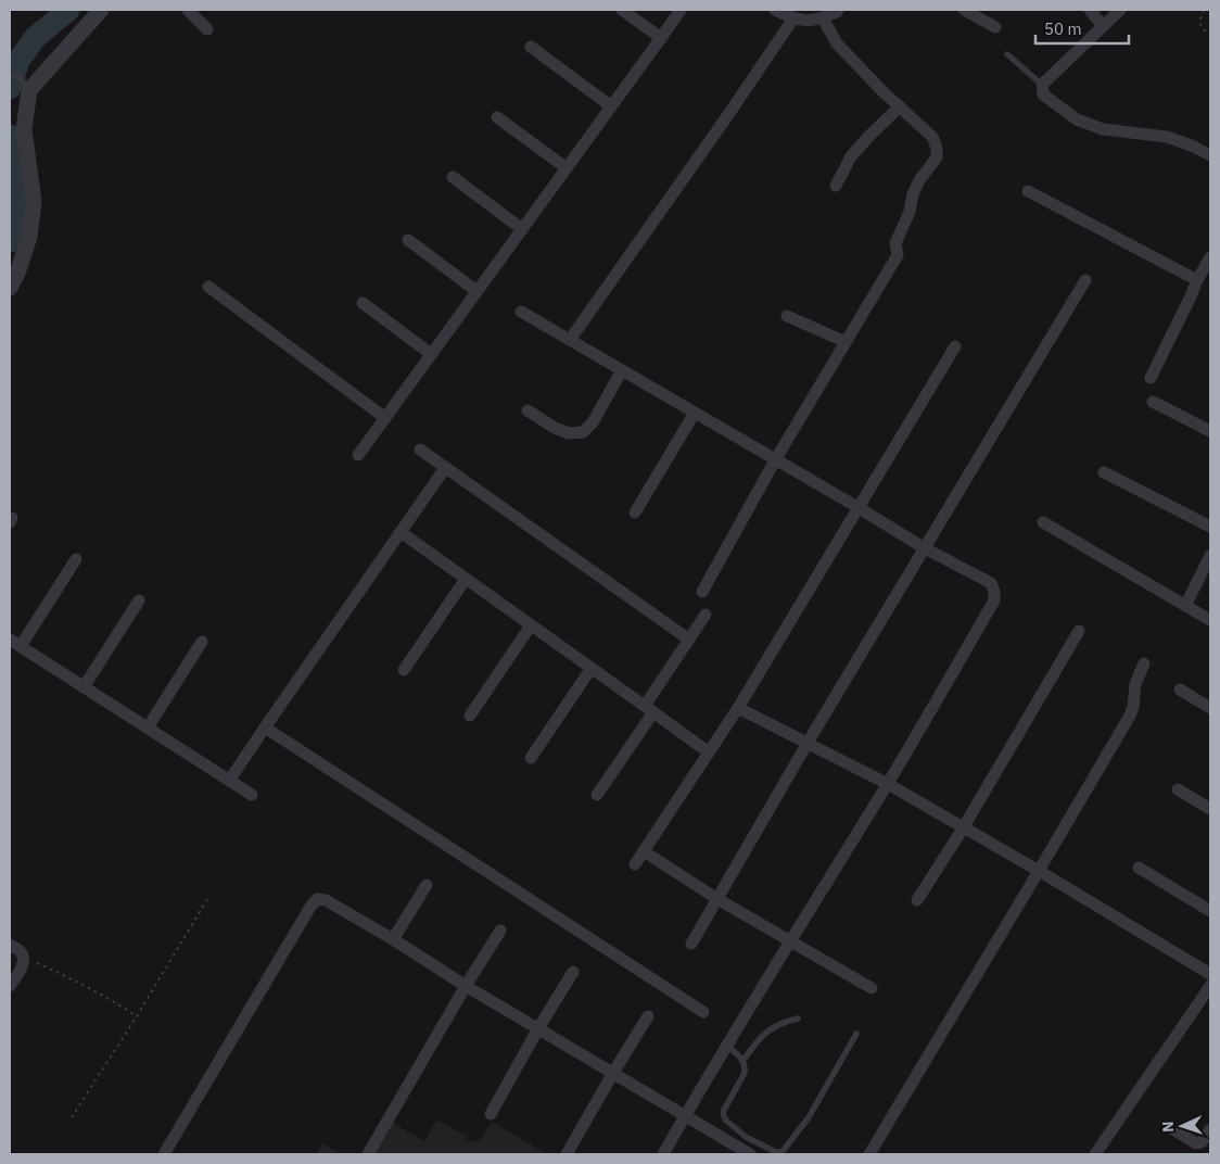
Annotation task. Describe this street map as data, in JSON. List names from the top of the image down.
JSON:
{
  "scale_bar": "50 m",
  "north": "left"
}
